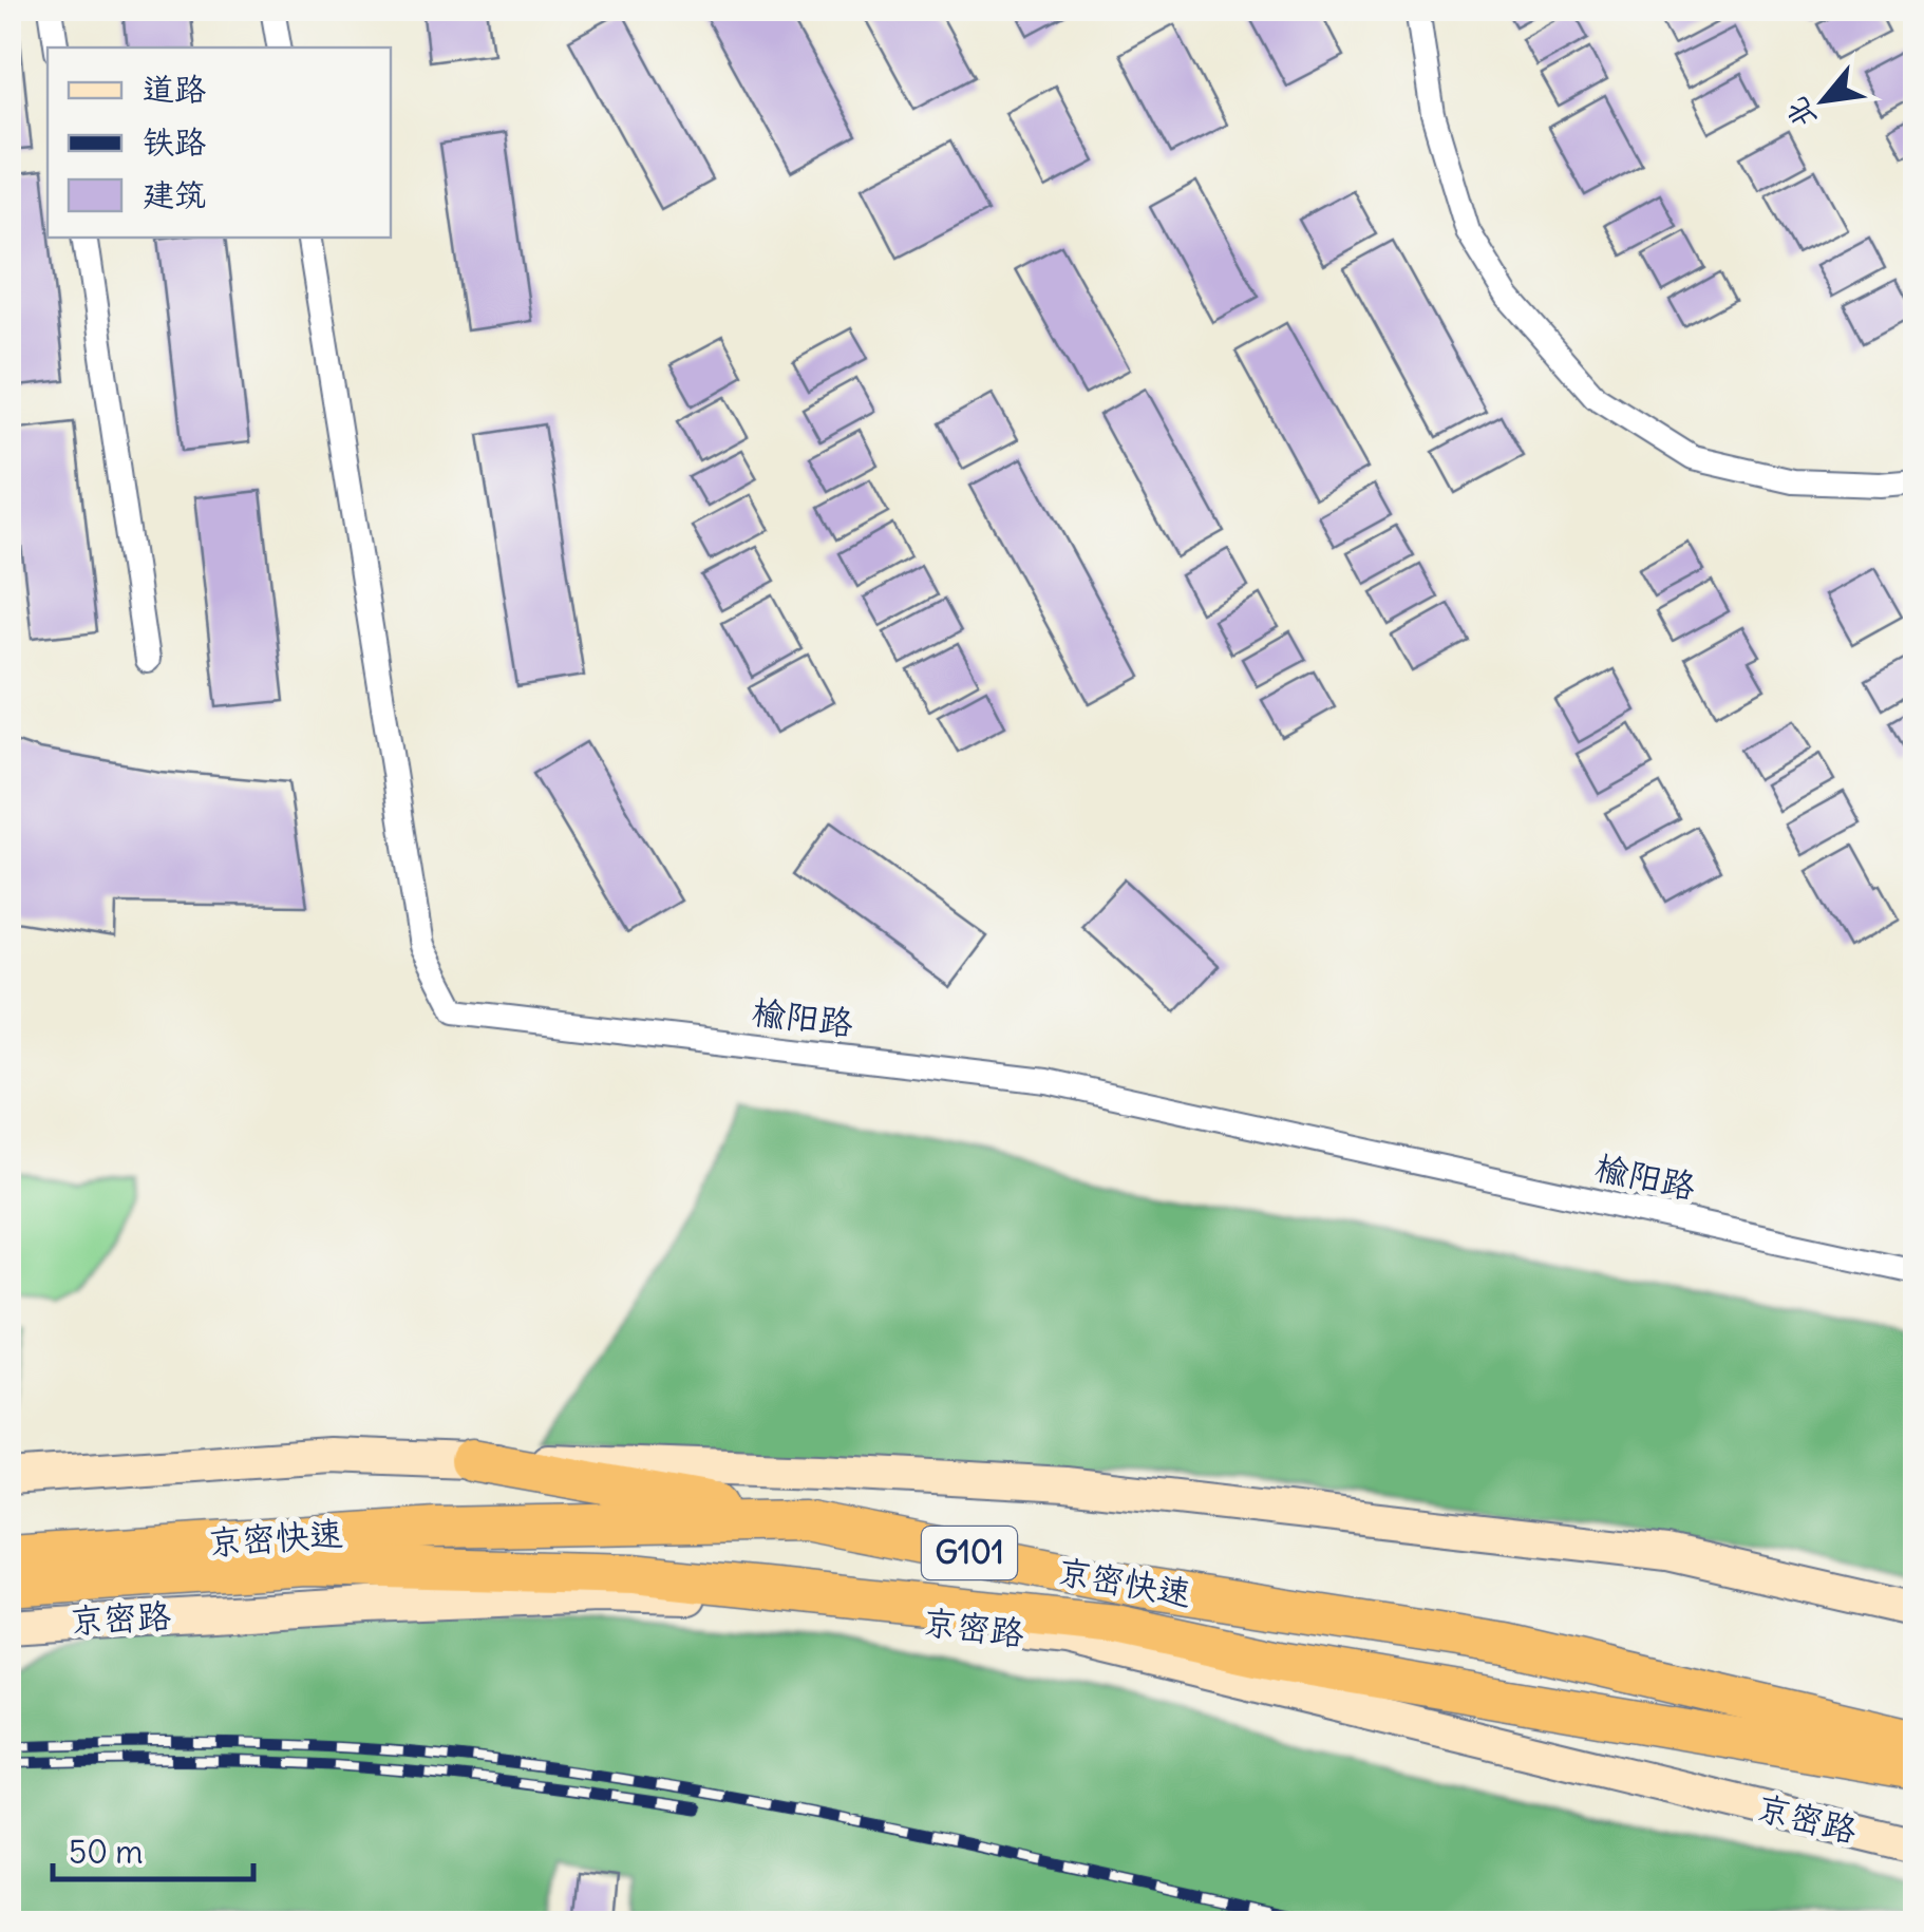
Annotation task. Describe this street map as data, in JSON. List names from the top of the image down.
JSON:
{
  "streets": {
    "highway": ["京密快速", "G101"],
    "main road": ["京密路"],
    "street": ["榆阳路"]
  },
  "legend": ["道路", "铁路", "建筑"],
  "scale_bar": "50 m",
  "north": "bottom left"
}
